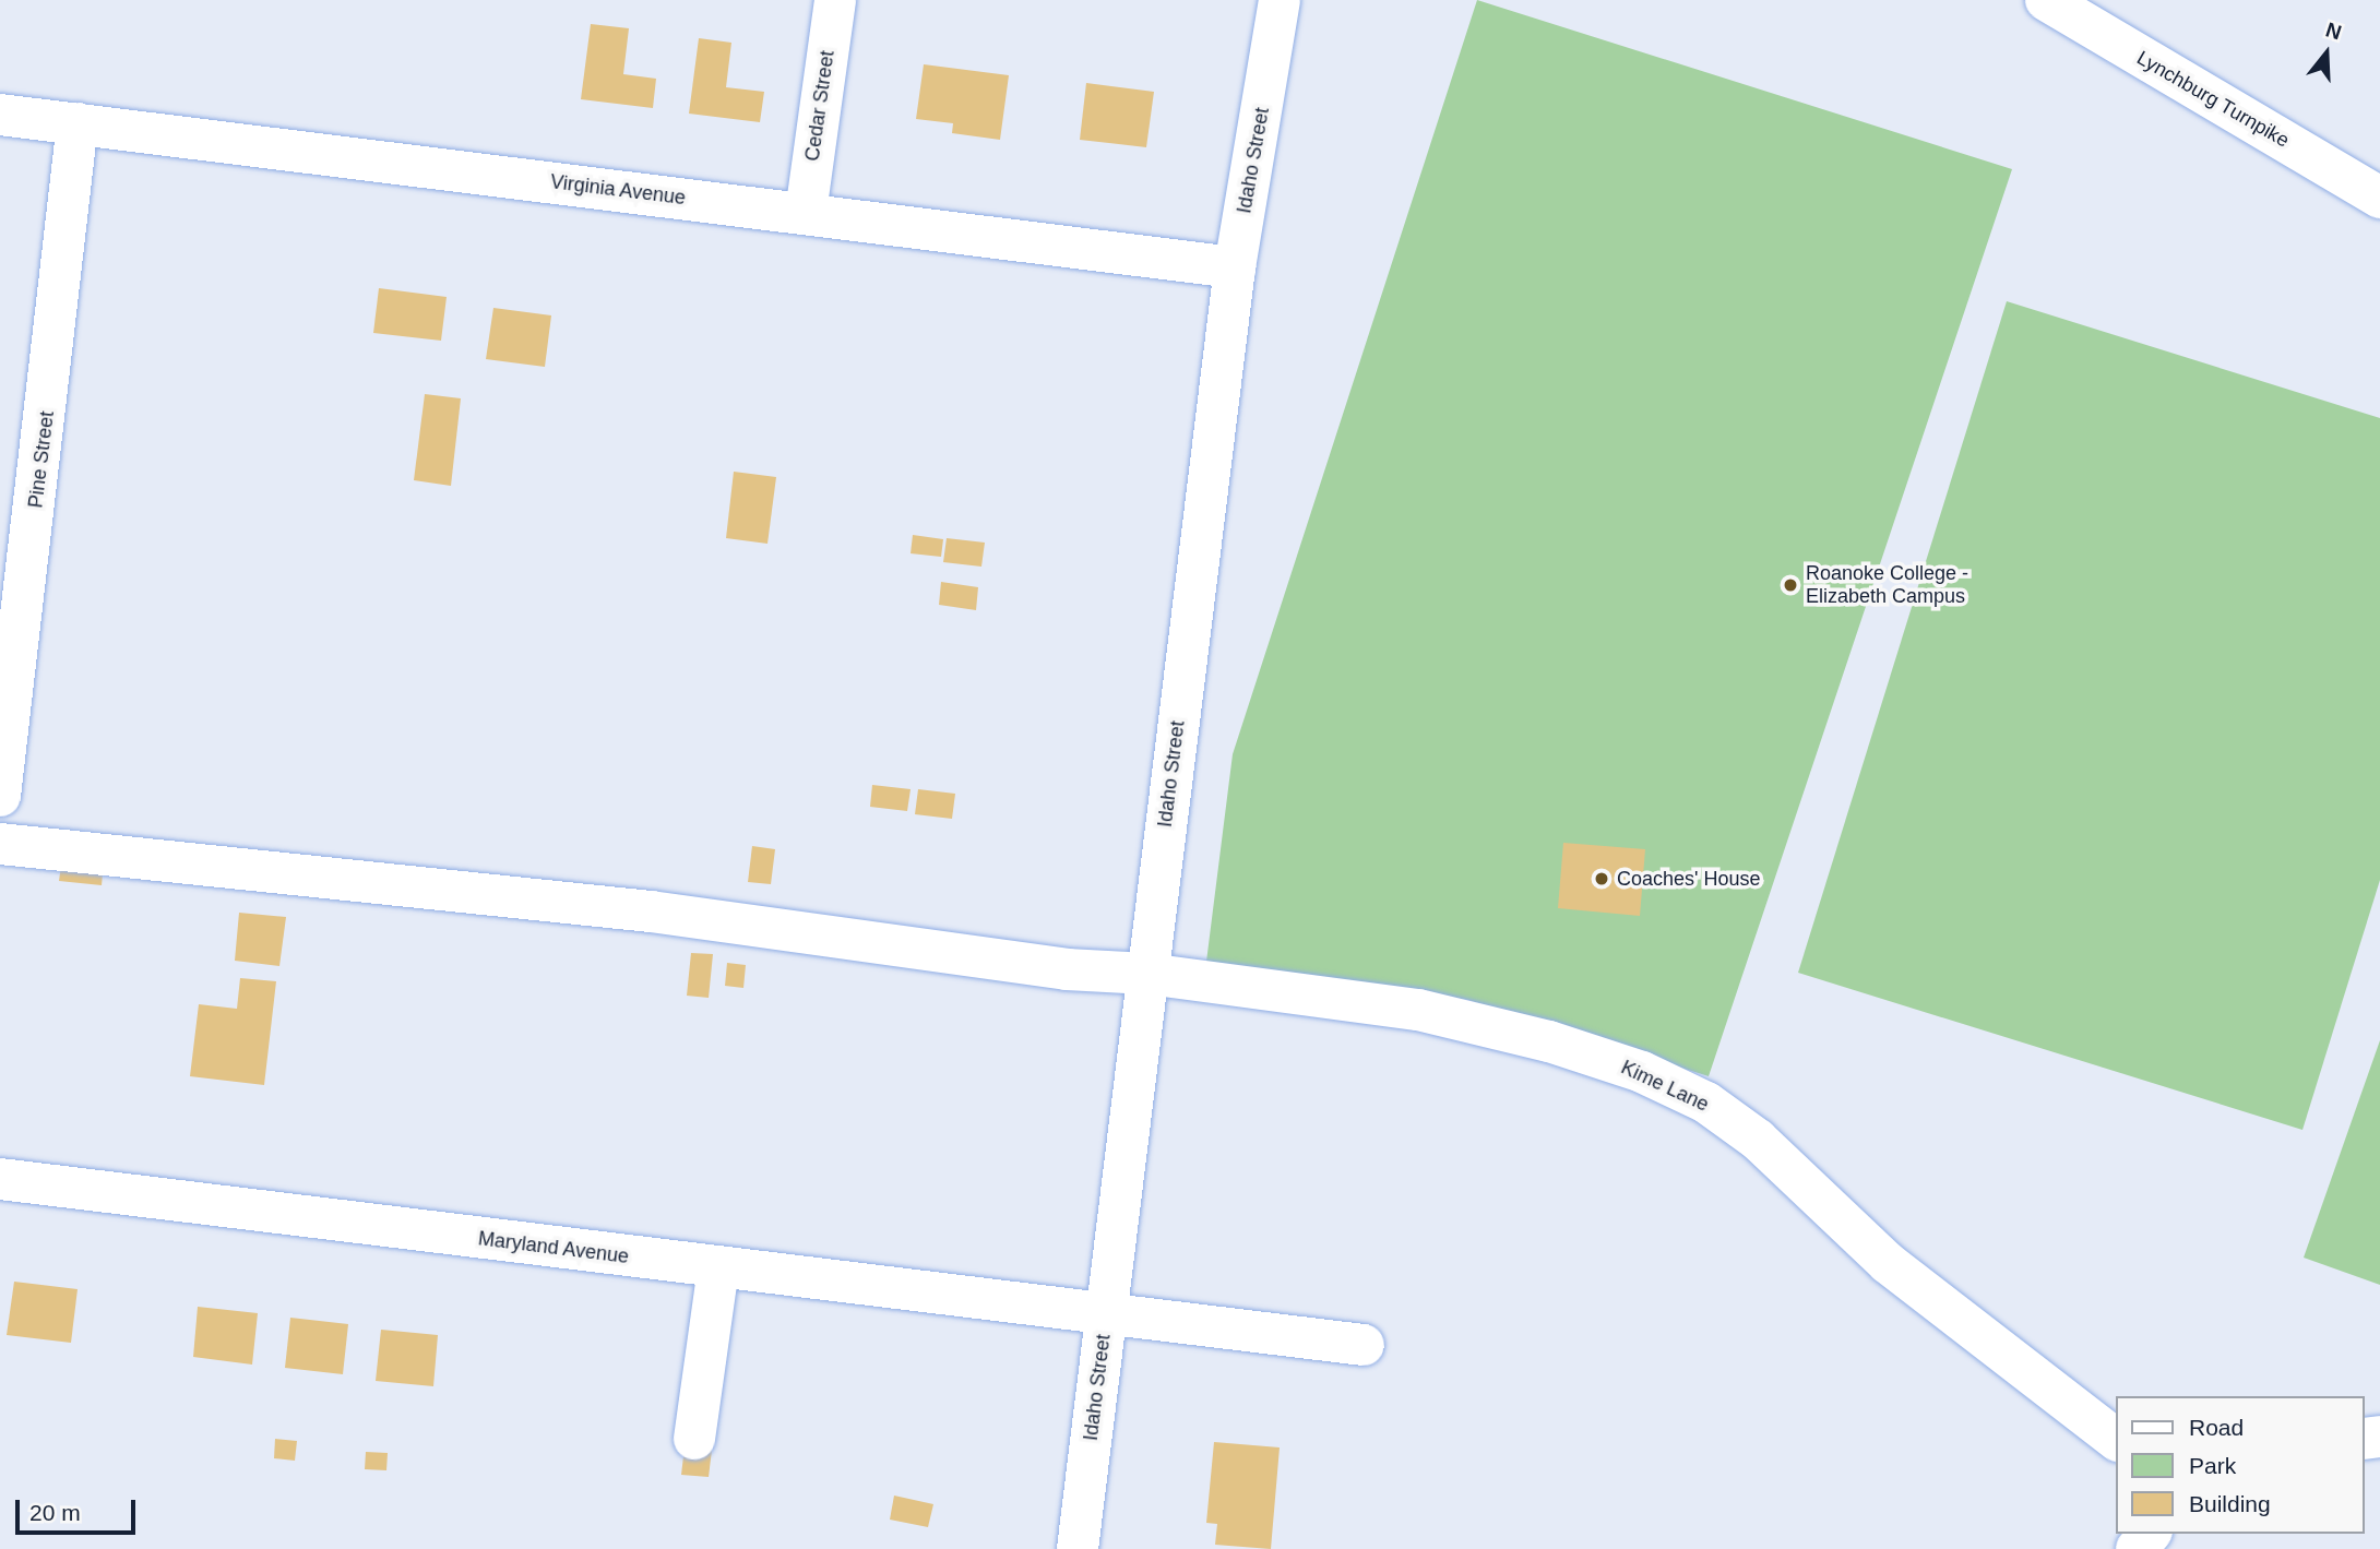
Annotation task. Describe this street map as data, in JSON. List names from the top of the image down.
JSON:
{
  "streets": {
    "street": [
      "Lynchburg Turnpike",
      "Cedar Street",
      "Idaho Street",
      "Virginia Avenue",
      "Pine Street",
      "Kime Lane",
      "Maryland Avenue"
    ]
  },
  "crossings": [
    ["Cedar Street", "Virginia Avenue"],
    ["Idaho Street", "Virginia Avenue"],
    ["Idaho Street", "Kime Lane"],
    ["Idaho Street", "Maryland Avenue"],
    ["Virginia Avenue", "Pine Street"]
  ],
  "places": ["Roanoke College - Elizabeth Campus", "Coaches' House"],
  "legend": ["Road", "Park", "Building"],
  "scale_bar": "20 m",
  "north": "top"
}
